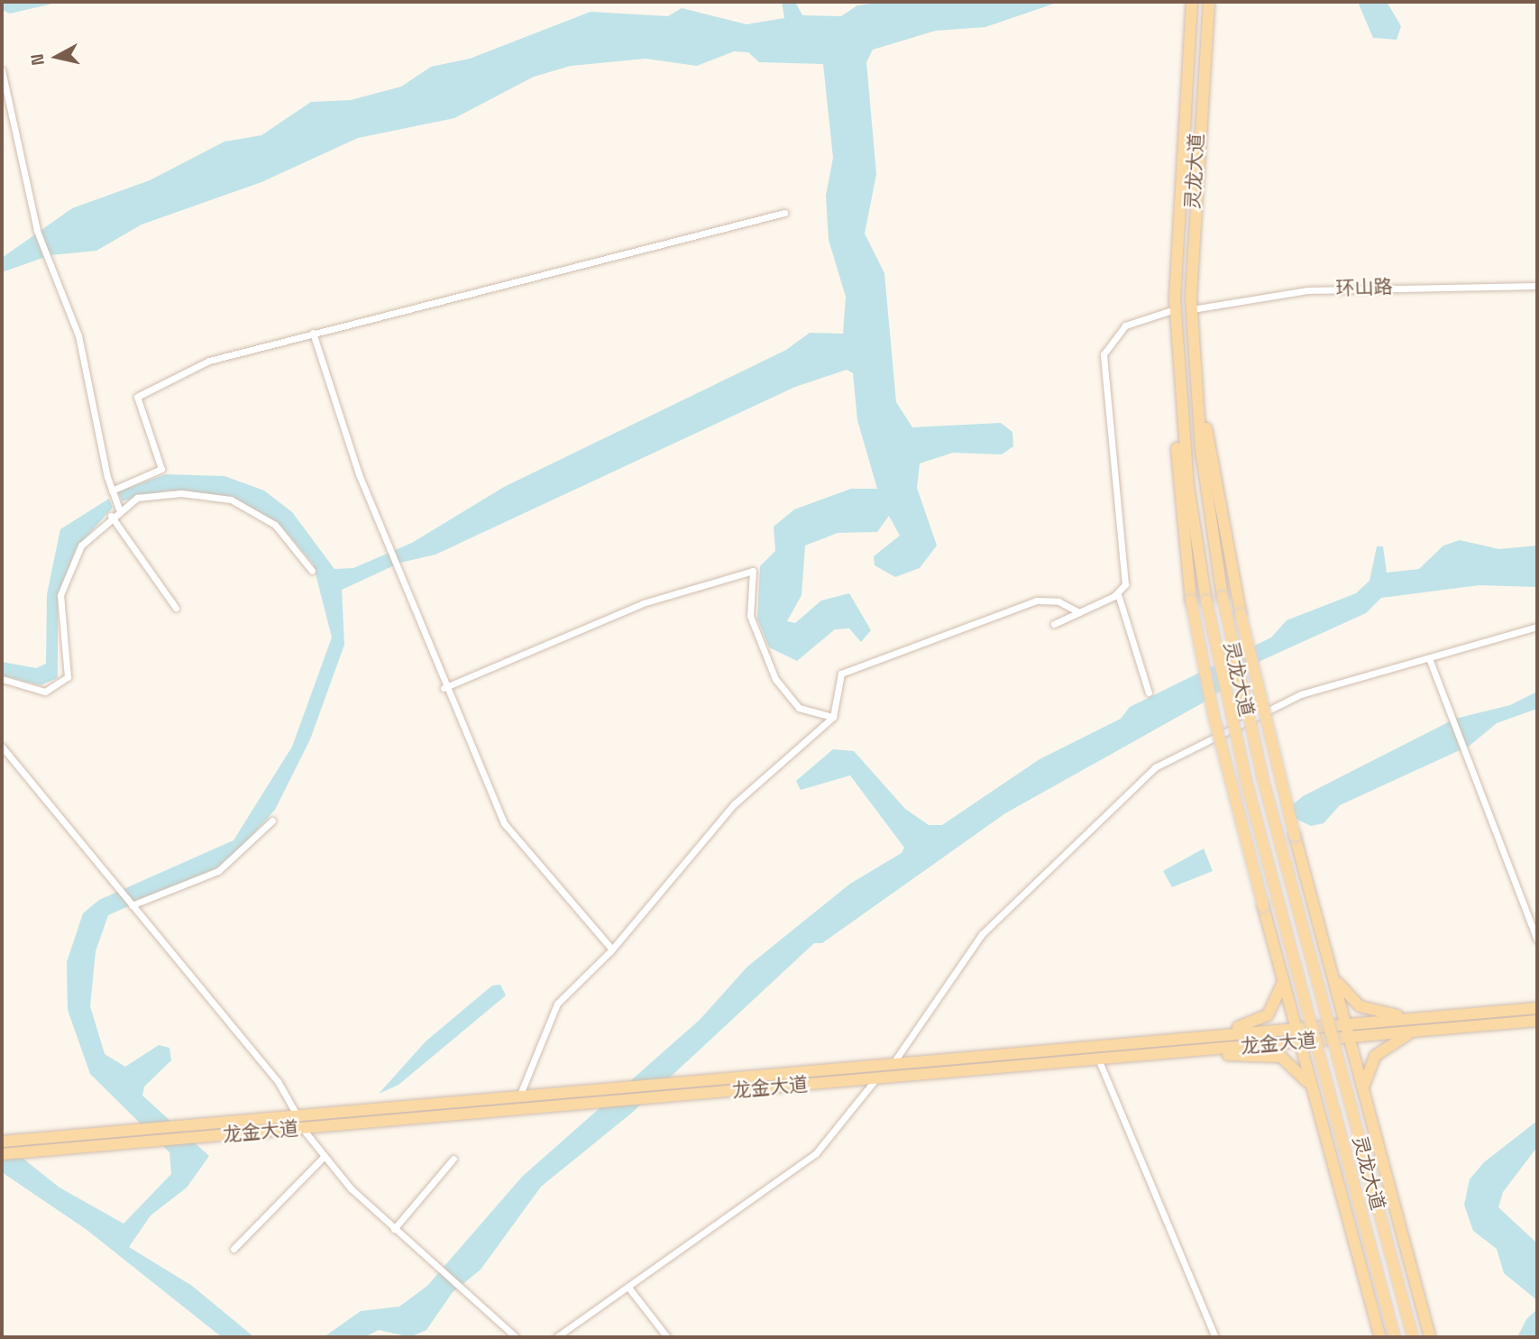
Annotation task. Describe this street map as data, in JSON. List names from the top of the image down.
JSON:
{
  "streets": {
    "main road": ["灵龙大道", "龙金大道"],
    "street": ["环山路"]
  },
  "crossings": [
    ["灵龙大道", "环山路"]
  ],
  "north": "left"
}
